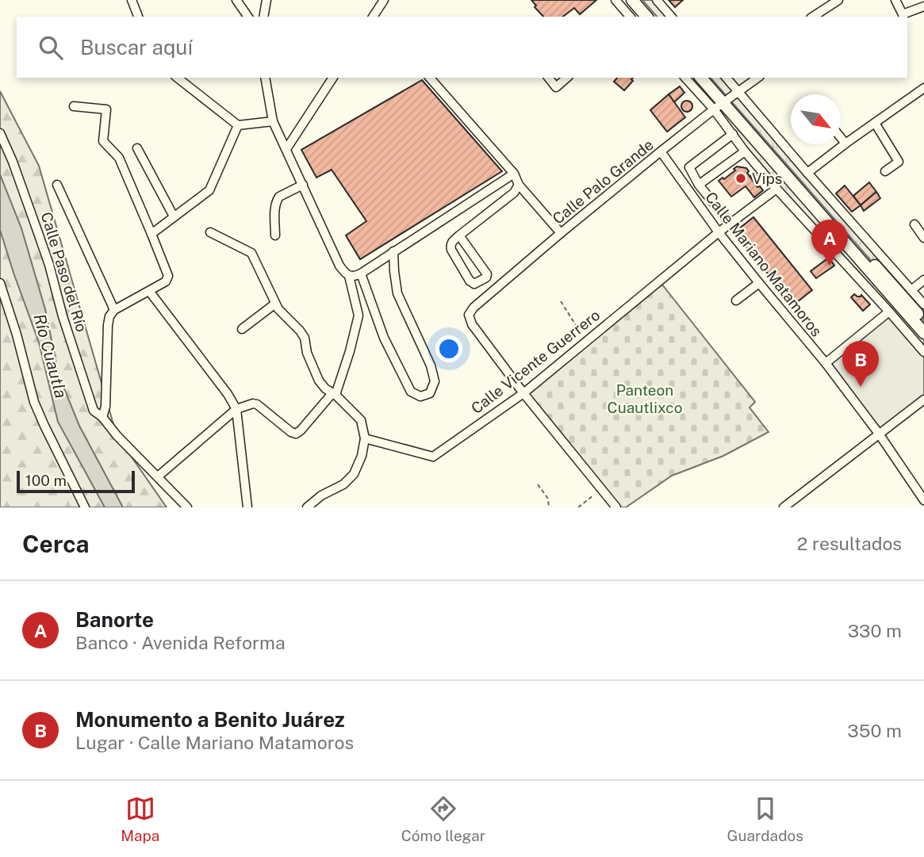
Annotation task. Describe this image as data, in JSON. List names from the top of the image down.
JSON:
{
  "streets": {
    "street": [
      "Calle Palo Grande",
      "Calle Mariano Matamoros",
      "Calle Paso del Río",
      "Calle Vicente Guerrero"
    ]
  },
  "crossings": [
    ["Calle Palo Grande", "Calle Mariano Matamoros"],
    ["Calle Palo Grande", "Calle Vicente Guerrero"],
    ["Calle Mariano Matamoros", "Calle Vicente Guerrero"]
  ],
  "water": ["Río Cuautla"],
  "parks": ["Panteon Cuautlixco"],
  "places": ["Vips"],
  "scale_bar": "100 m",
  "north": "bottom right",
  "page": {
    "search": "Buscar aquí",
    "pins": ["A", "B"],
    "scale": "100 m",
    "heading": ["Cerca", "2 resultados"],
    "list": [
      {
        "mark": "A",
        "name": "Banorte",
        "note": "Banco · Avenida Reforma",
        "value": "330 m"
      },
      {
        "mark": "B",
        "name": "Monumento a Benito Juárez",
        "note": "Lugar · Calle Mariano Matamoros",
        "value": "350 m"
      }
    ],
    "nav": ["Mapa", "Cómo llegar", "Guardados"]
  }
}
